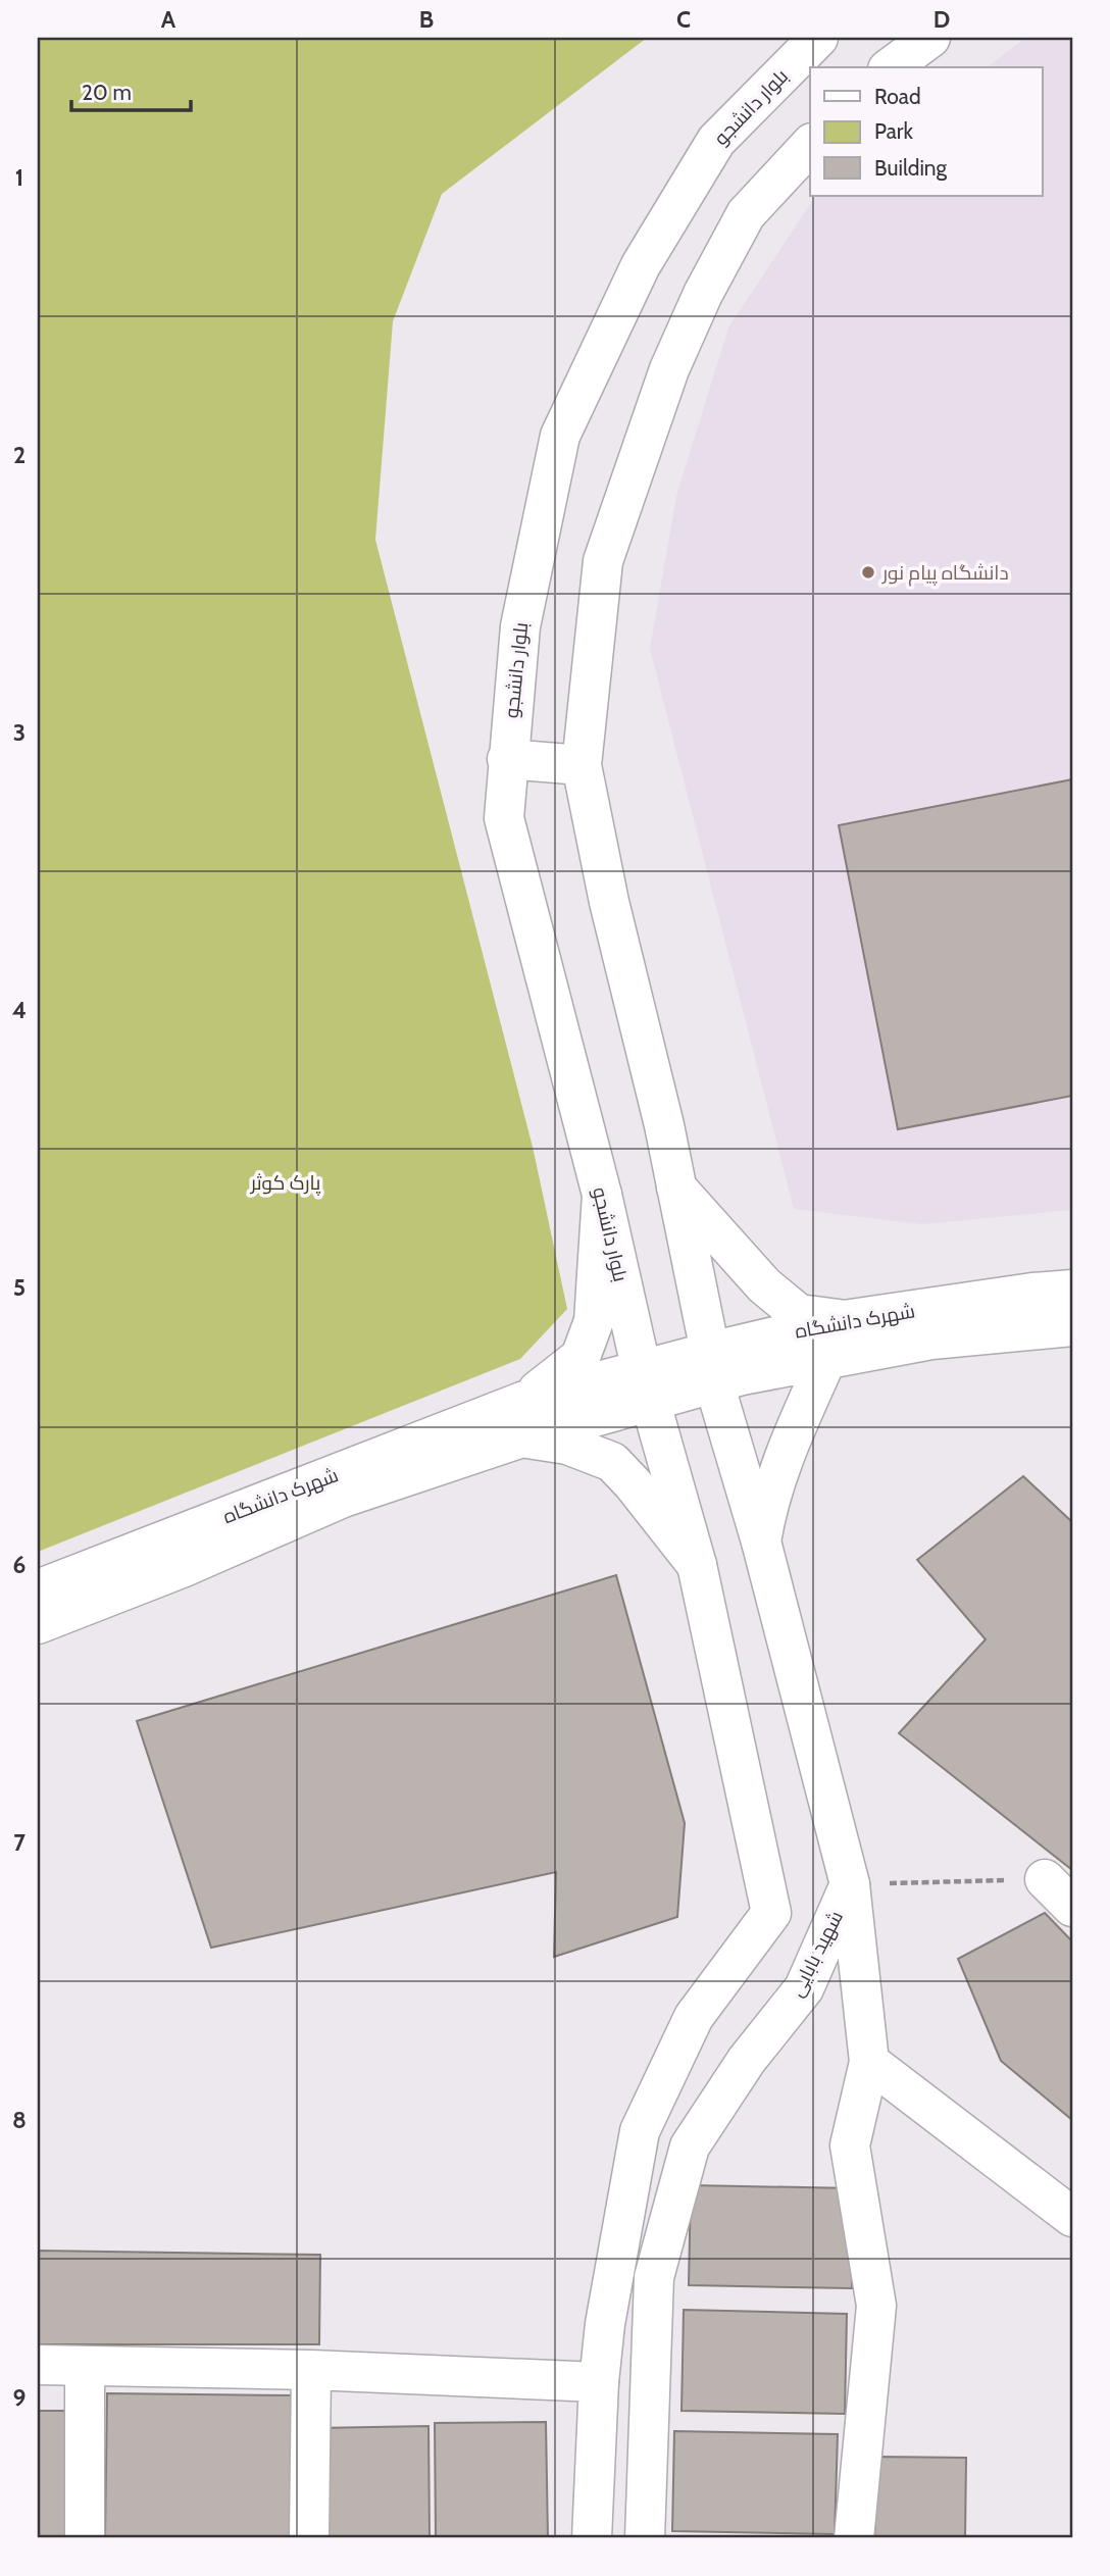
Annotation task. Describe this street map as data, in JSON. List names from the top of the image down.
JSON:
{
  "streets": {
    "main road": ["بلوار دانشجو", "شهرک دانشگاه", "شهید بابایی"]
  },
  "crossings": [
    ["بلوار دانشجو", "شهرک دانشگاه"]
  ],
  "parks": ["پارک کوثر"],
  "places": ["دانشگاه پیام نور"],
  "legend": ["Road", "Park", "Building"],
  "scale_bar": "20 m",
  "grid": {
    "columns": [
      "A",
      "B",
      "C",
      "D"
    ],
    "rows": [
      "1",
      "2",
      "3",
      "4",
      "5",
      "6",
      "7",
      "8",
      "9"
    ]
  }
}
